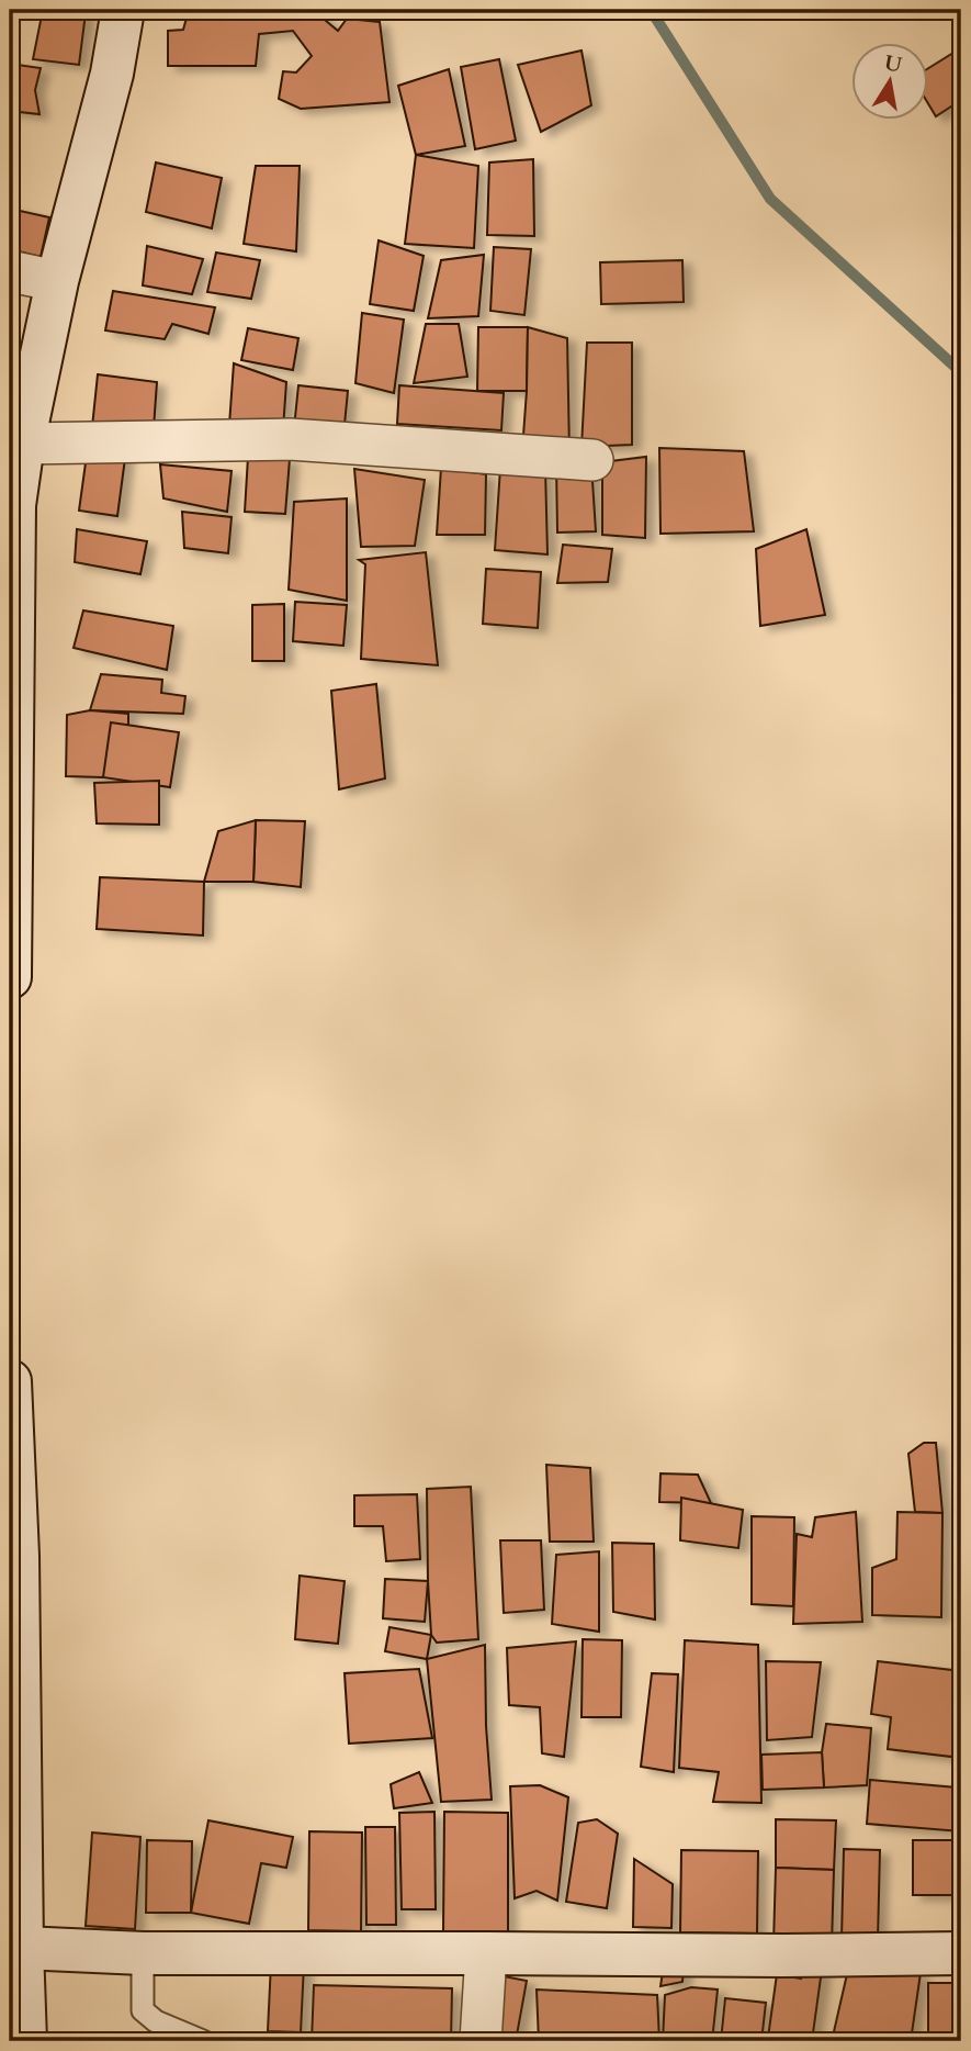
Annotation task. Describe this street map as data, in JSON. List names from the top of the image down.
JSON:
{
  "north": "top"
}
